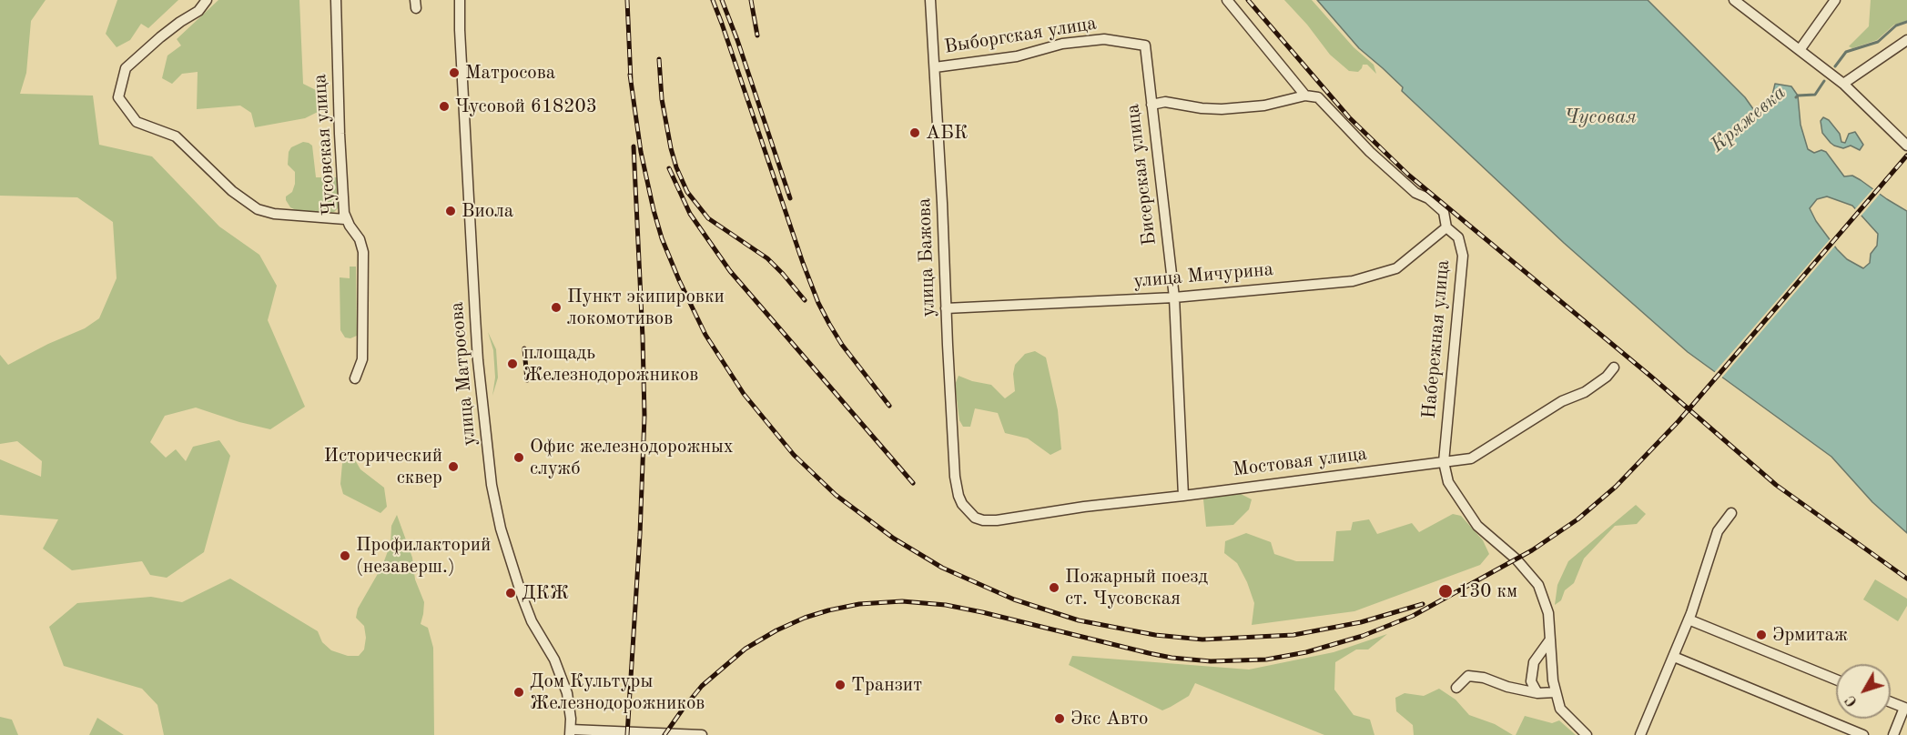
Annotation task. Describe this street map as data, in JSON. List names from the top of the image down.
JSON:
{
  "streets": {
    "street": [
      "Выборгская улица",
      "Чусовская улица",
      "Бисерская улица",
      "улица Бажова",
      "улица Мичурина",
      "Набережная улица",
      "улица Матросова",
      "Мостовая улица"
    ]
  },
  "crossings": [
    ["Выборгская улица", "Бисерская улица"],
    ["Выборгская улица", "улица Бажова"],
    ["Бисерская улица", "улица Мичурина"],
    ["Бисерская улица", "Мостовая улица"],
    ["улица Бажова", "улица Мичурина"],
    ["улица Бажова", "Мостовая улица"],
    ["улица Мичурина", "Набережная улица"],
    ["Набережная улица", "Мостовая улица"]
  ],
  "water": ["Чусовая", "Кряжевка"],
  "places": [
    "Матросова",
    "Чусовой 618203",
    "АБК",
    "Виола",
    "Пункт экипировки локомотивов",
    "площадь Железнодорожников",
    "Офис железнодорожных служб",
    "Исторический сквер",
    "Профилакторий (незаверш.)",
    "Пожарный поезд ст. Чусовская",
    "130 км",
    "ДКЖ",
    "Эрмитаж",
    "Транзит",
    "Дом Культуры Железнодорожников",
    "Экс Авто"
  ],
  "north": "bottom left"
}
